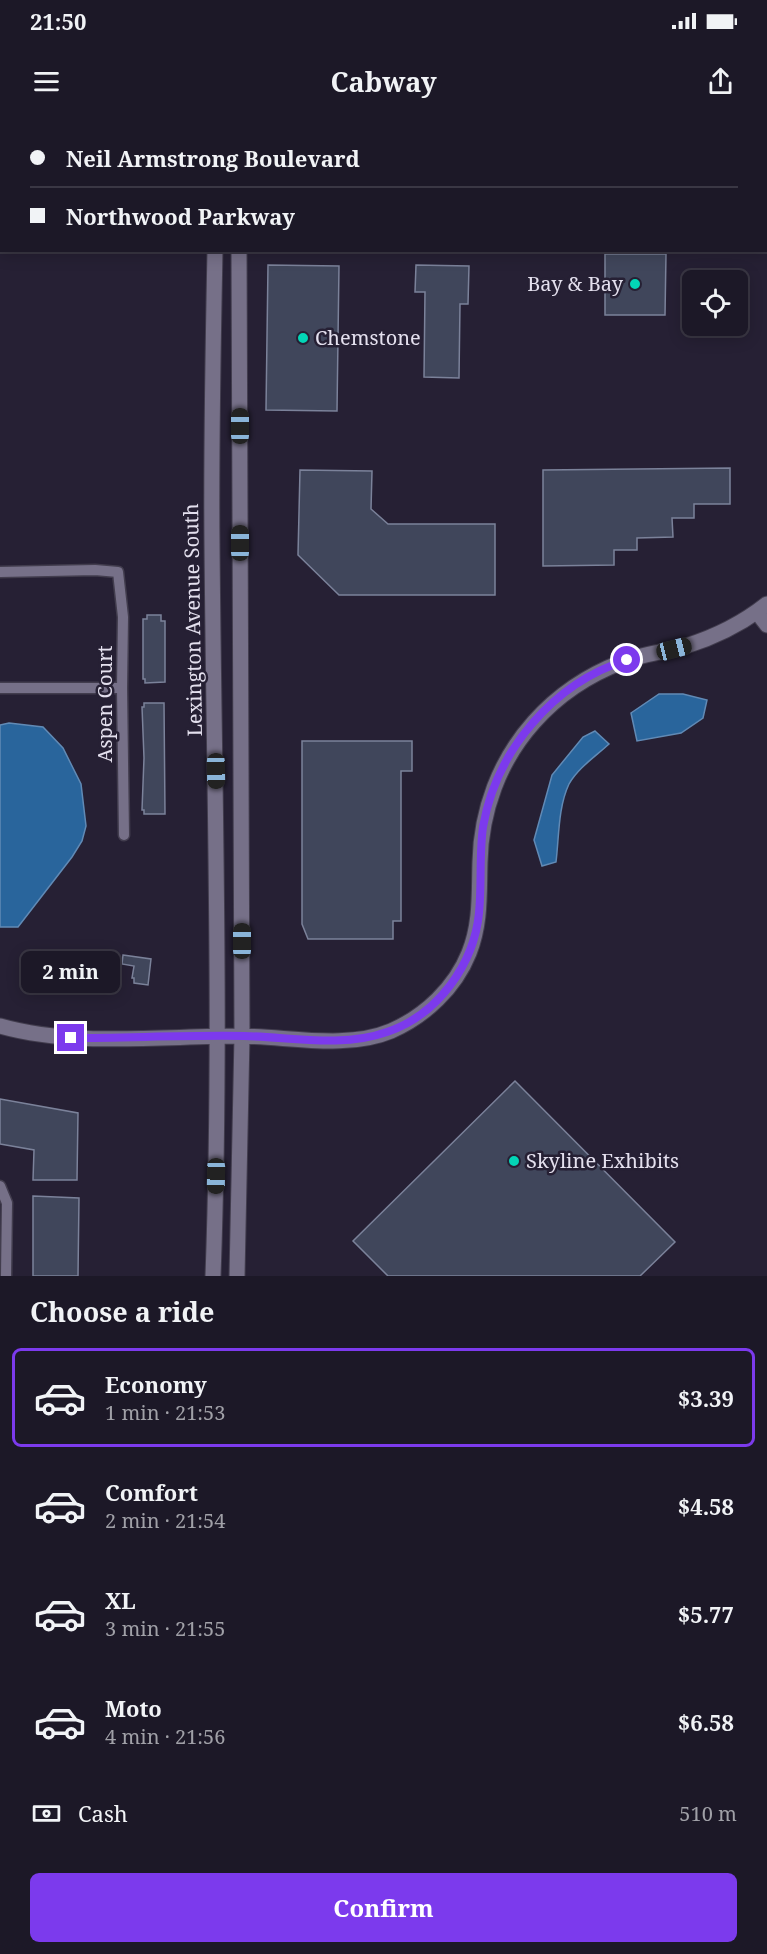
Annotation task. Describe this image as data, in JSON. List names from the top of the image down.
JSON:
{
  "streets": {
    "street": ["Lexington Avenue South", "Aspen Court"]
  },
  "places": ["Bay & Bay", "Chemstone", "Skyline Exhibits"],
  "page": {
    "status": "21:50",
    "header": "Cabway",
    "banner": ["Neil Armstrong Boulevard", "Northwood Parkway"],
    "bubble": "2 min",
    "heading": "Choose a ride",
    "list": [
      {
        "name": "Economy",
        "note": "1 min · 21:53",
        "value": "$3.39"
      },
      {
        "name": "Comfort",
        "note": "2 min · 21:54",
        "value": "$4.58"
      },
      {
        "name": "XL",
        "note": "3 min · 21:55",
        "value": "$5.77"
      },
      {
        "name": "Moto",
        "note": "4 min · 21:56",
        "value": "$6.58"
      }
    ],
    "pay": ["Cash", "510 m"],
    "buttons": "Confirm"
  }
}
